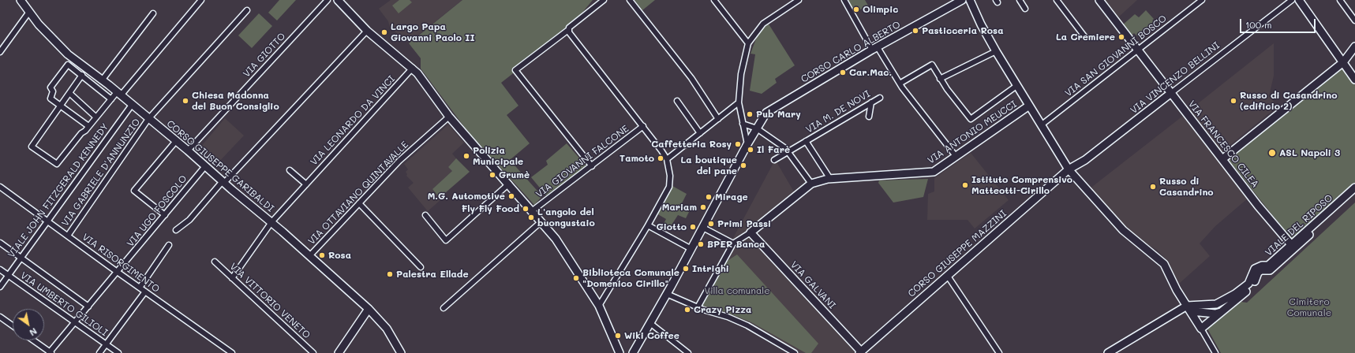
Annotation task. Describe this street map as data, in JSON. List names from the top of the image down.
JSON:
{
  "streets": {
    "street": [
      "CORSO CARLO ALBERTO",
      "VIA GIOTTO",
      "VIA SAN GIOVANNI BOSCO",
      "VIA VINCENZO BELLINI",
      "VIA M. DE NOVI",
      "VIA LEONARDO DA VINCI",
      "VIA ANTONIO MEUCCI",
      "VIA FRANCESCO CILEA",
      "VIA GIOVANNI FALCONE",
      "CORSO GIUSEPPE GARIBALDI",
      "VIA GABRIELE D'ANNUNZIO",
      "VIALE JOHN FITZGERALD KENNEDY",
      "VIA OTTAVIANO QUINTAVALLE",
      "VIA UGO FOSCOLO",
      "VIALE DEL RIPOSO",
      "CORSO GIUSEPPE MAZZINI",
      "VIA RISORGIMENTO",
      "VIA GALVANI",
      "VIA VITTORIO VENETO",
      "VIA UMBERTO GILIOLI"
    ]
  },
  "crossings": [
    ["VIA GIOTTO", "CORSO GIUSEPPE GARIBALDI"],
    ["VIA SAN GIOVANNI BOSCO", "VIA FRANCESCO CILEA"],
    ["VIA VINCENZO BELLINI", "VIA FRANCESCO CILEA"],
    ["VIA VINCENZO BELLINI", "CORSO GIUSEPPE MAZZINI"],
    ["VIA M. DE NOVI", "VIA ANTONIO MEUCCI"],
    ["VIA LEONARDO DA VINCI", "CORSO GIUSEPPE GARIBALDI"],
    ["VIA LEONARDO DA VINCI", "VIA VITTORIO VENETO"],
    ["VIA ANTONIO MEUCCI", "VIA GALVANI"],
    ["VIA FRANCESCO CILEA", "VIALE DEL RIPOSO"],
    ["CORSO GIUSEPPE GARIBALDI", "VIA GABRIELE D'ANNUNZIO"],
    ["CORSO GIUSEPPE GARIBALDI", "VIALE JOHN FITZGERALD KENNEDY"],
    ["CORSO GIUSEPPE GARIBALDI", "VIA OTTAVIANO QUINTAVALLE"],
    ["CORSO GIUSEPPE GARIBALDI", "VIA UGO FOSCOLO"],
    ["VIA GABRIELE D'ANNUNZIO", "VIA RISORGIMENTO"],
    ["VIALE JOHN FITZGERALD KENNEDY", "VIA RISORGIMENTO"],
    ["VIALE JOHN FITZGERALD KENNEDY", "VIA UMBERTO GILIOLI"],
    ["VIA UGO FOSCOLO", "VIA RISORGIMENTO"],
    ["VIA UGO FOSCOLO", "VIA UMBERTO GILIOLI"],
    ["CORSO GIUSEPPE MAZZINI", "VIA GALVANI"]
  ],
  "parks": ["Villa comunale", "Cimitero Comunale"],
  "places": [
    "Olimpic",
    "Pasticceria Rosa",
    "Largo Papa Giovanni Paolo II",
    "La Cremiere",
    "Car.Mac.",
    "Chiesa Madonna del Buon Consiglio",
    "Russo di Casandrino (edificio 2)",
    "Pub Mary",
    "Caffetteria Rosy",
    "Il Farè",
    "ASL Napoli 3",
    "Polizia Municipale",
    "Tamoto",
    "La boutique del pane",
    "Grumè",
    "Istituto Comprensivo Matteotti-Cirillo",
    "Russo di Casandrino",
    "M.G. Automotive",
    "Mirage",
    "Mariam",
    "Fly Fly Food",
    "L'angolo del buongustaio",
    "Primi Passi",
    "Giotto",
    "BPER Banca",
    "Rosa",
    "Intrighi",
    "Palestra Ellade",
    "Biblioteca Comunale \"Domenico Cirillo\"",
    "Crazy Pizza",
    "Wiki Coffee"
  ],
  "scale_bar": "100 m",
  "north": "bottom right"
}
